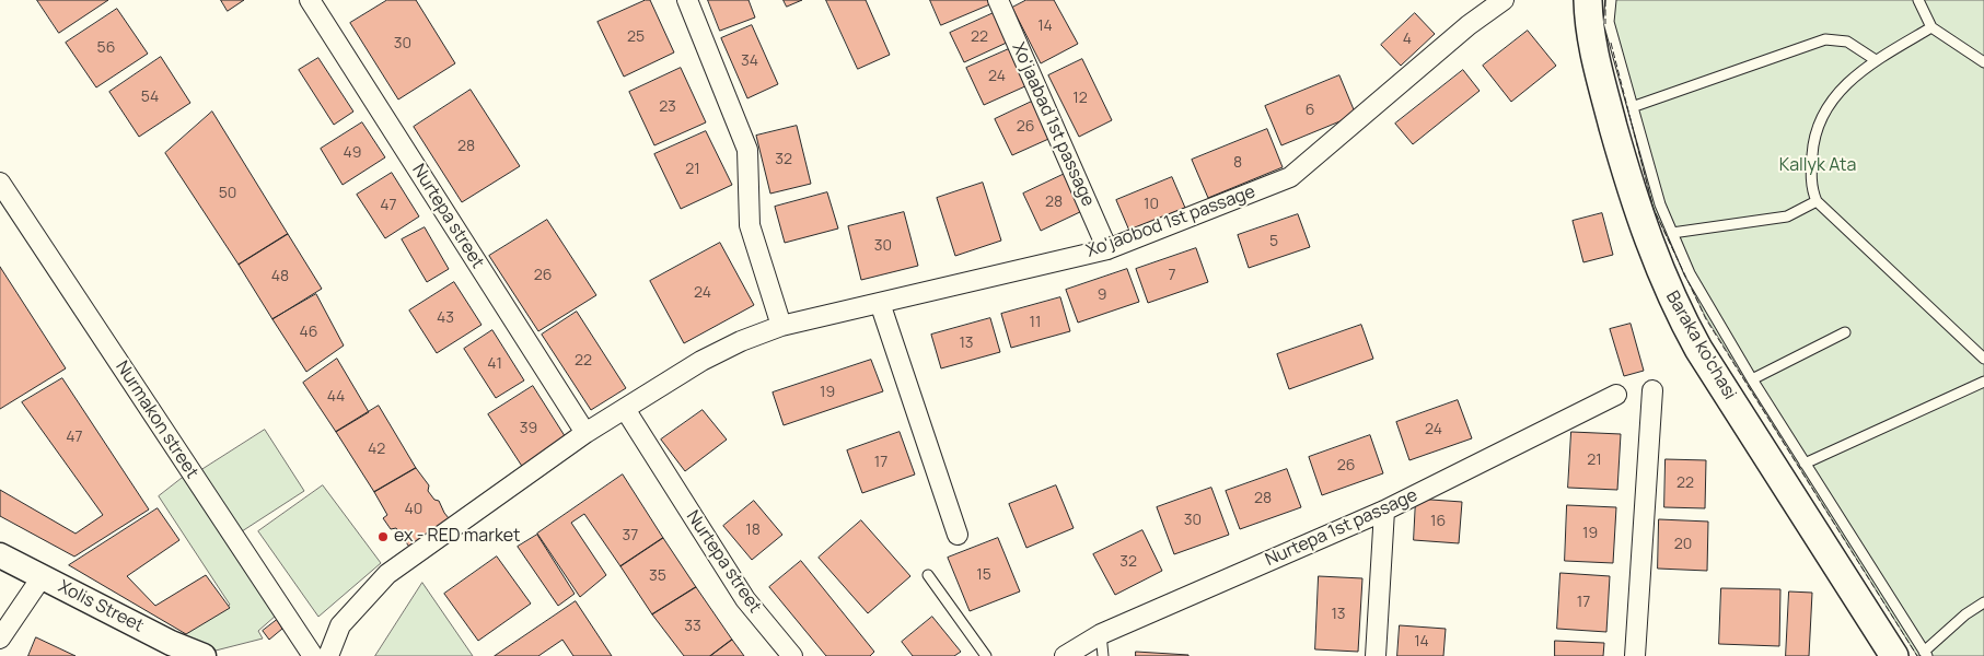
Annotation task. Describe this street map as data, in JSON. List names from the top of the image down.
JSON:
{
  "streets": {
    "main road": ["Baraka ko'chasi"],
    "street": [
      "Xo'jaаbаd 1st passage",
      "Nurtepa street",
      "Xo'jaobod 1st passage",
      "Nurmakon street",
      "Nurtepa 1st passage",
      "Xolis Street"
    ]
  },
  "crossings": [
    ["Xo'jaаbаd 1st passage", "Xo'jaobod 1st passage"]
  ],
  "parks": ["Kallyk Ata"],
  "places": ["ex - RED market"],
  "house_numbers": [
    "14",
    "25",
    "22",
    "4",
    "30",
    "56",
    "34",
    "24",
    "54",
    "12",
    "23",
    "6",
    "26",
    "28",
    "49",
    "32",
    "8",
    "21",
    "50",
    "28",
    "10",
    "47",
    "5",
    "30",
    "26",
    "7",
    "48",
    "24",
    "9",
    "43",
    "11",
    "46",
    "13",
    "22",
    "41",
    "19",
    "44",
    "39",
    "24",
    "47",
    "42",
    "21",
    "17",
    "26",
    "22",
    "28",
    "40",
    "30",
    "16",
    "18",
    "19",
    "37",
    "20",
    "32",
    "15",
    "35",
    "17",
    "13",
    "33",
    "14"
  ]
}
